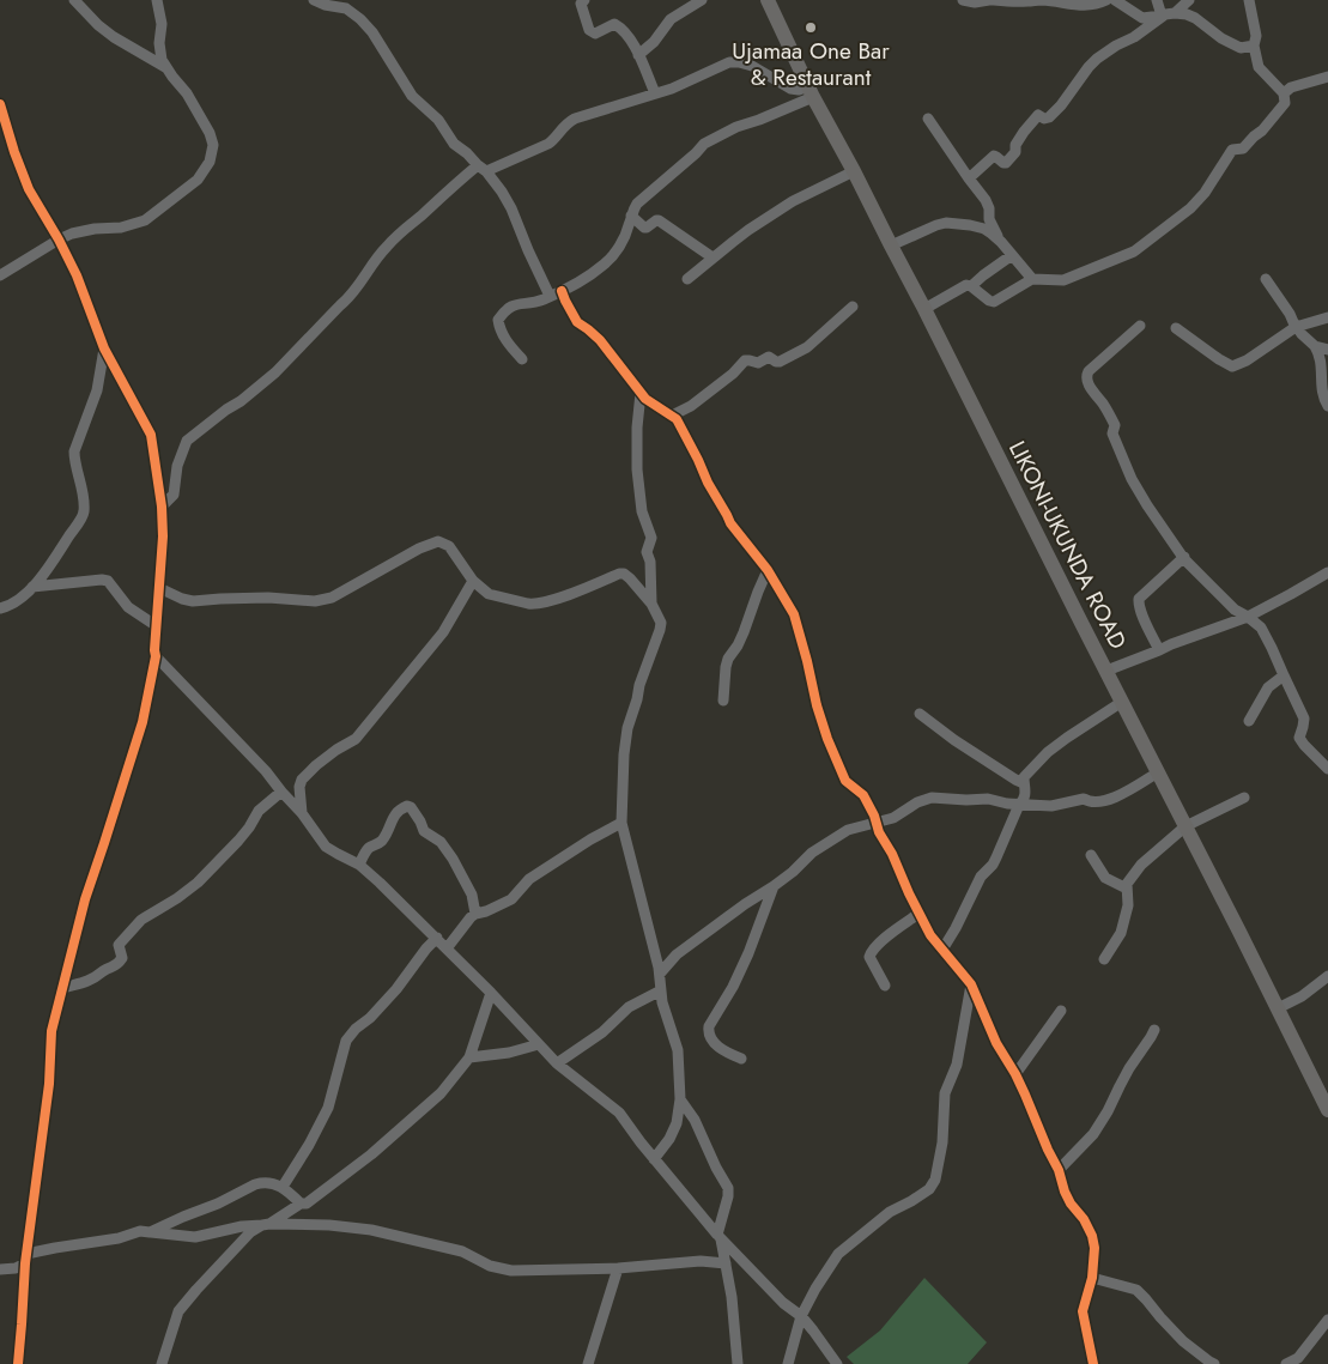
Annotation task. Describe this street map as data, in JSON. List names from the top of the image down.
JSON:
{
  "streets": {
    "highway": ["LIKONI-UKUNDA ROAD"]
  },
  "places": ["Ujamaa One Bar & Restaurant"]
}
